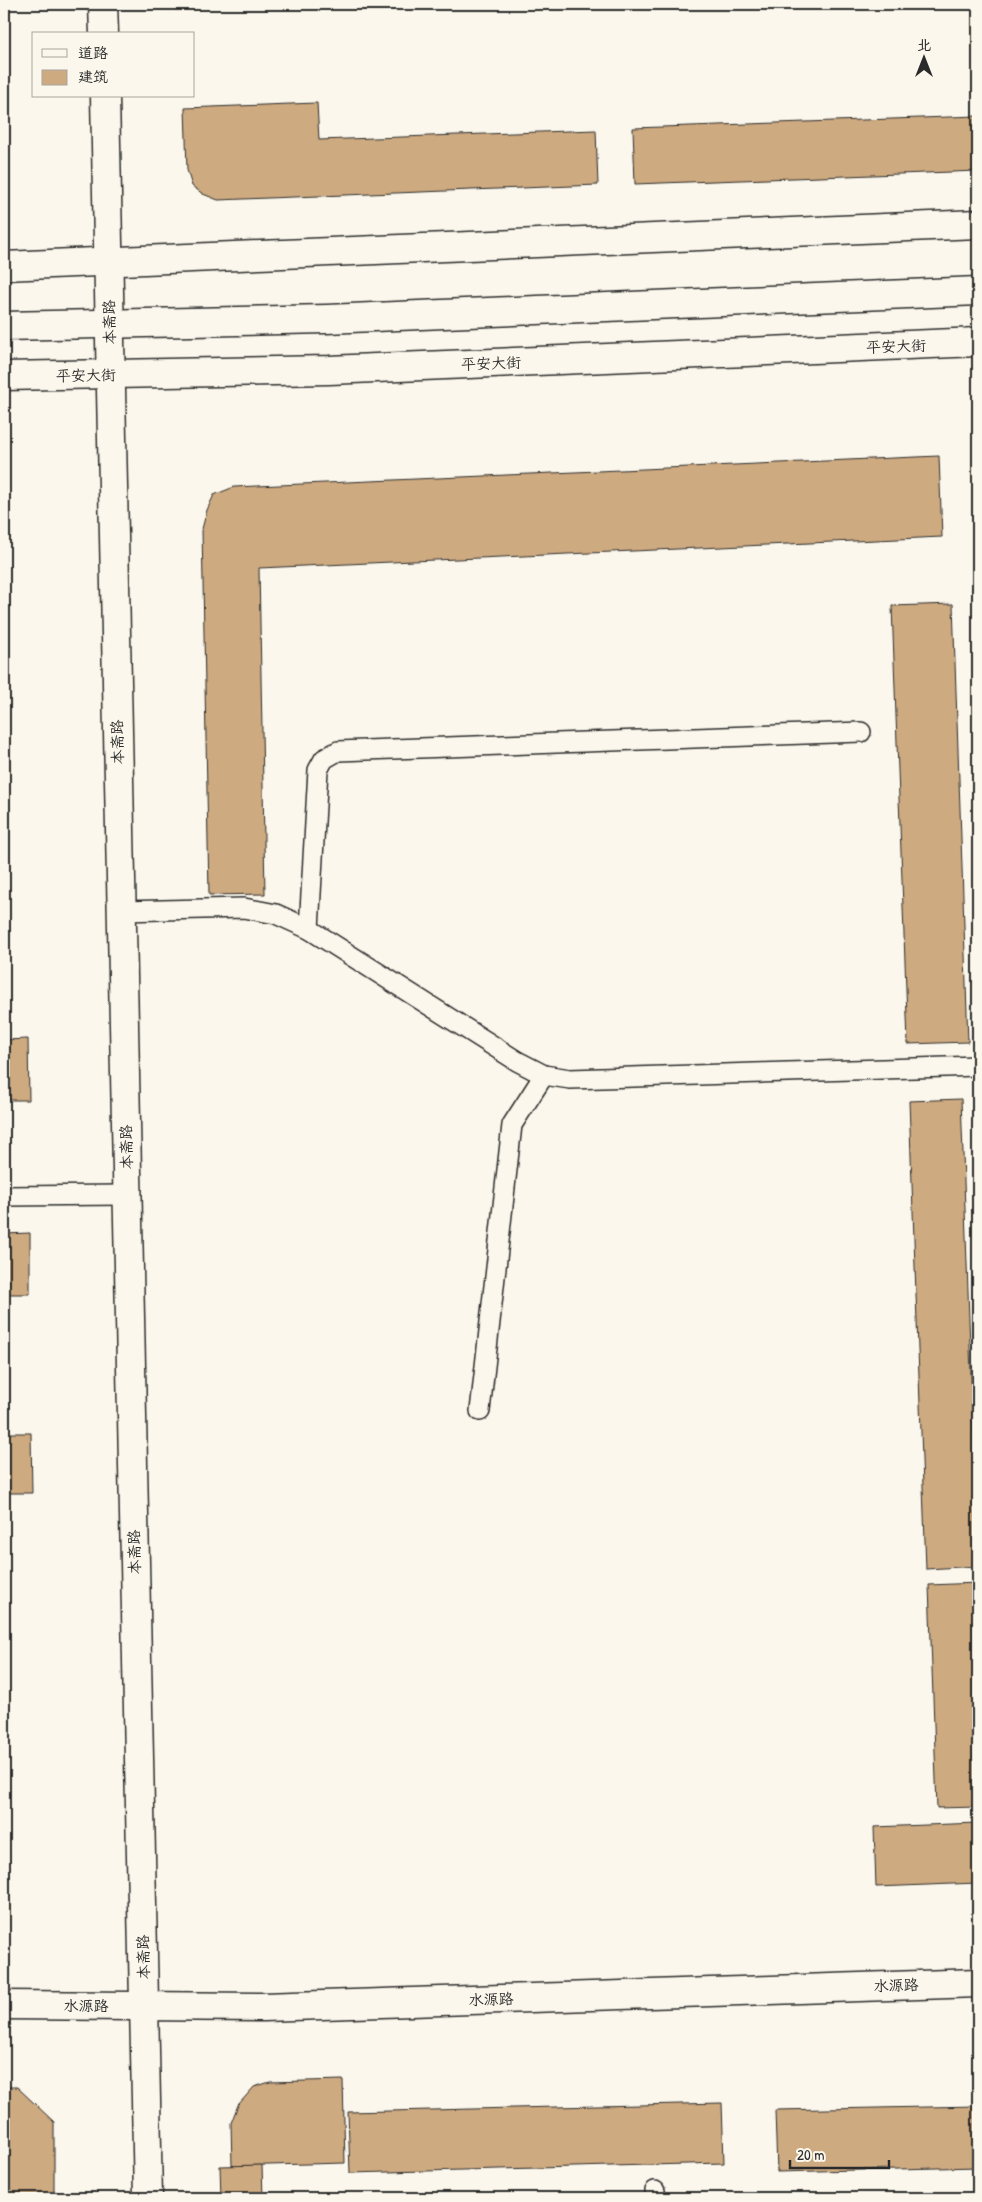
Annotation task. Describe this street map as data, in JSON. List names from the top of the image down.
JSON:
{
  "streets": {
    "street": ["本斋路", "平安大街", "水源路"]
  },
  "crossings": [
    ["本斋路", "平安大街"],
    ["本斋路", "水源路"]
  ],
  "legend": ["道路", "建筑"],
  "scale_bar": "20 m",
  "north": "top"
}
